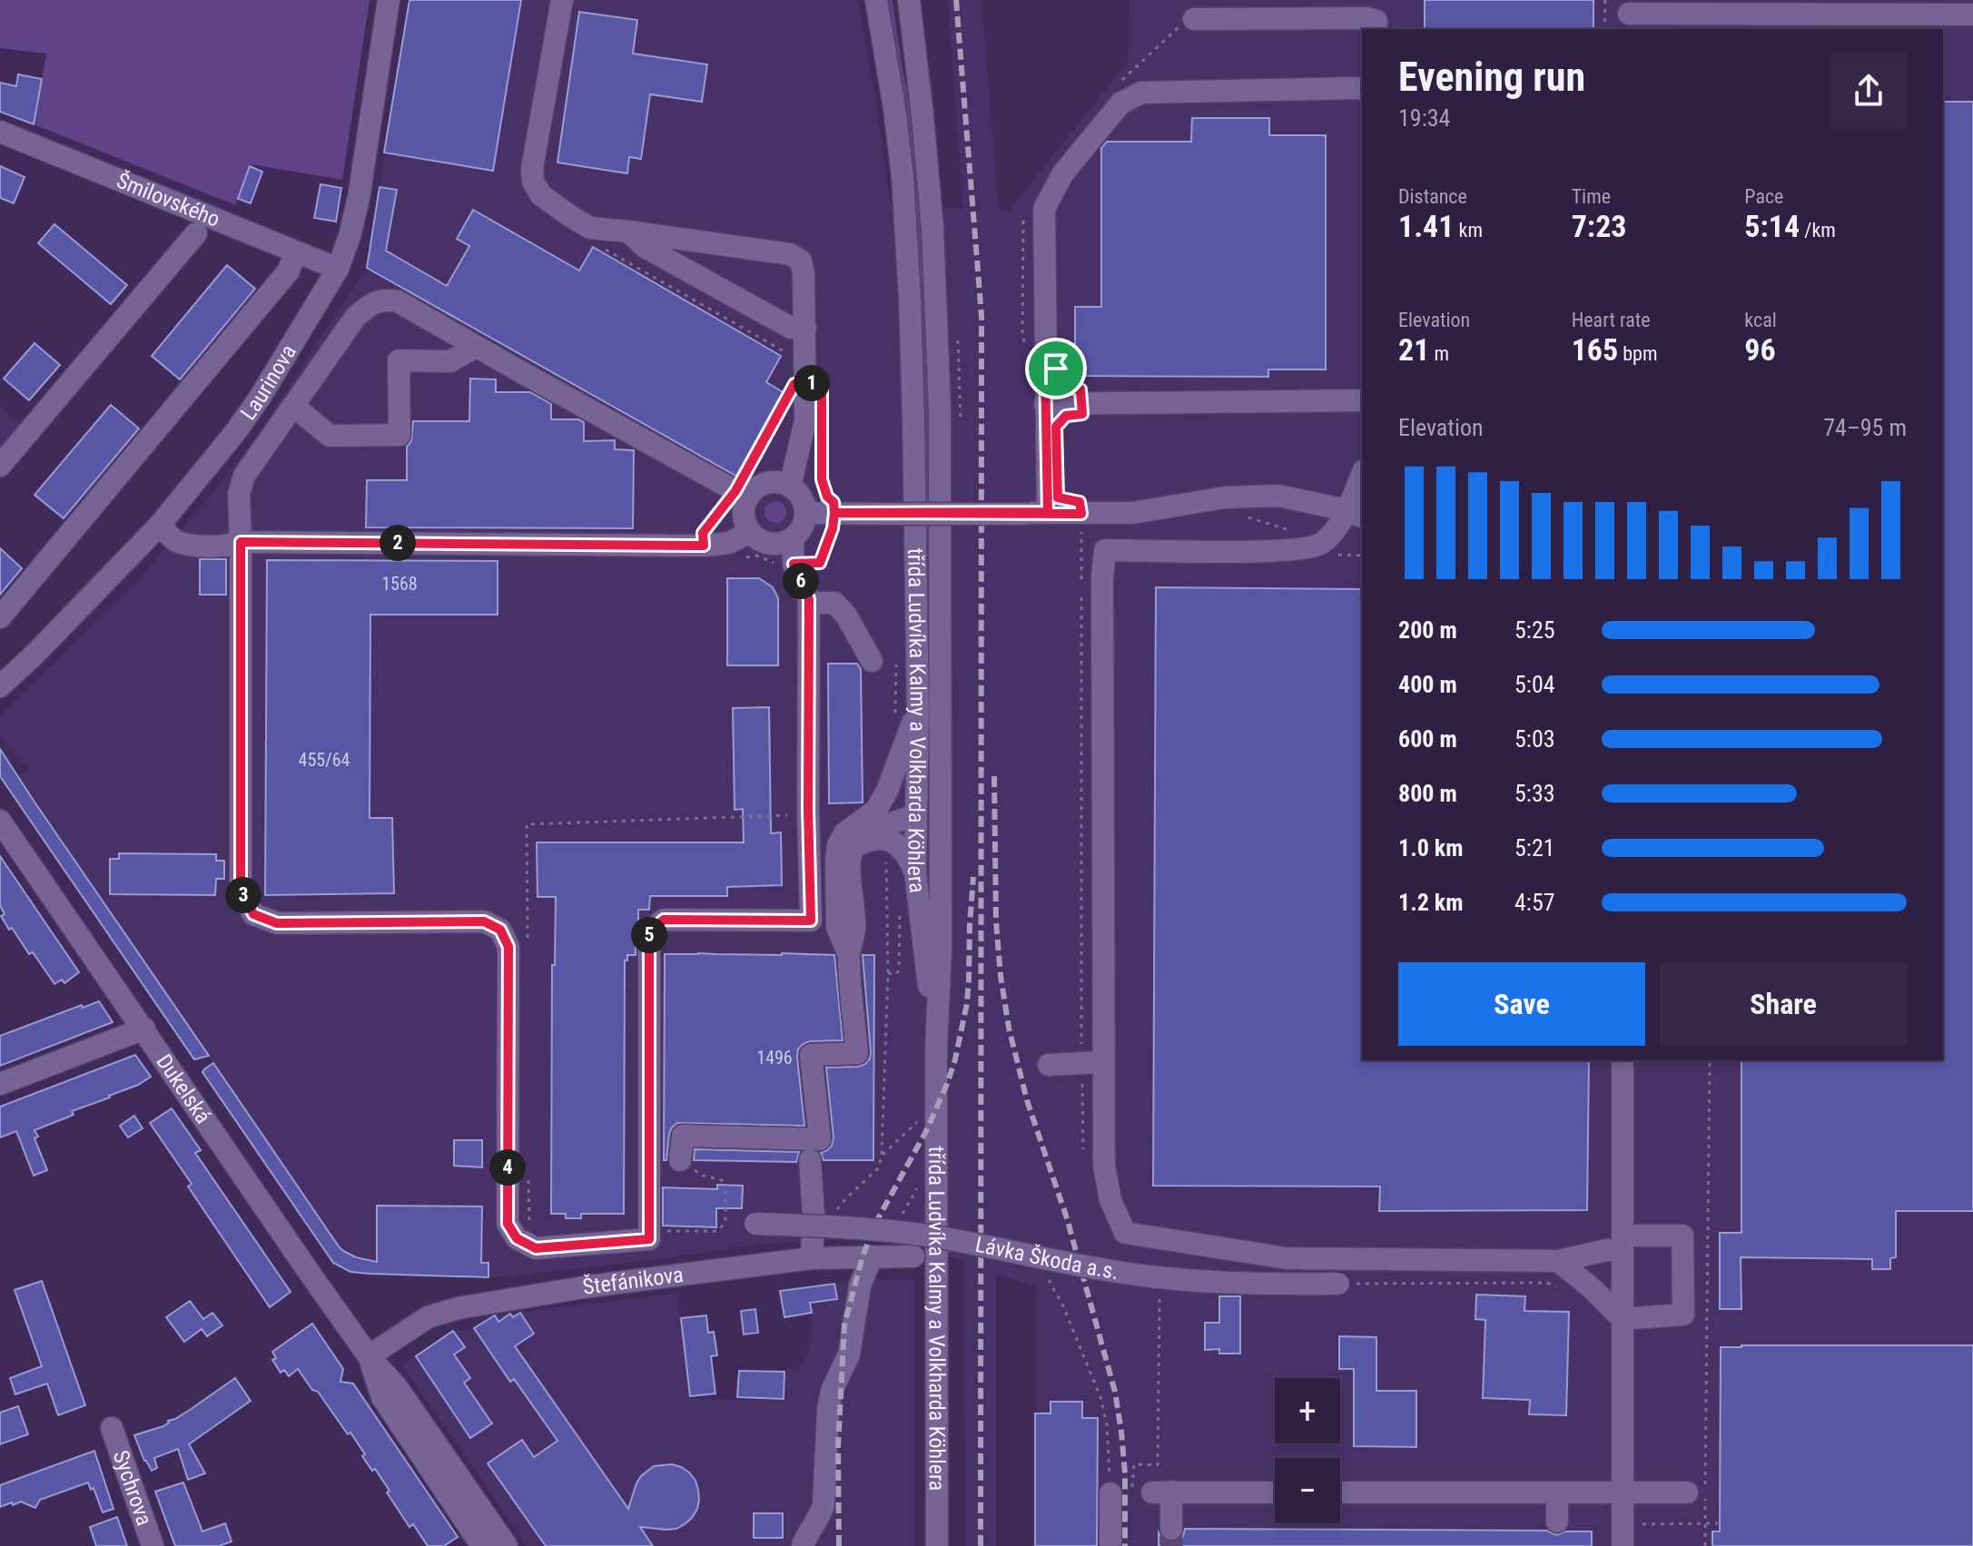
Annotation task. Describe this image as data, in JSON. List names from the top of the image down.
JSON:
{
  "streets": {
    "street": [
      "Šmilovského",
      "Laurinova",
      "třída Ludvíka Kalmy a Volkharda Köhlera",
      "Dukelská",
      "Lávka Škoda a.s.",
      "Štefánikova",
      "Sychrova"
    ]
  },
  "crossings": [
    ["Šmilovského", "Laurinova"],
    ["Dukelská", "Štefánikova"]
  ],
  "house_numbers": ["1568", "455/64", "1496"],
  "page": {
    "heading": ["Evening run", "19:34"],
    "stats": [
      ["Distance", "1.41 km"],
      ["Time", "7:23"],
      ["Pace", "5:14 /km"],
      ["Elevation", "21 m"],
      ["Heart rate", "165 bpm"],
      ["kcal", "96"]
    ],
    "pins": [
      "1",
      "2",
      "6",
      "3",
      "5",
      "4"
    ],
    "chart": ["Elevation", "74–95 m"],
    "list": [
      {
        "name": "200 m",
        "note": "5:25"
      },
      {
        "name": "400 m",
        "note": "5:04"
      },
      {
        "name": "600 m",
        "note": "5:03"
      },
      {
        "name": "800 m",
        "note": "5:33"
      },
      {
        "name": "1.0 km",
        "note": "5:21"
      },
      {
        "name": "1.2 km",
        "note": "4:57"
      }
    ],
    "buttons": ["Save", "Share"],
    "map_buttons": ["+", "−"]
  }
}
